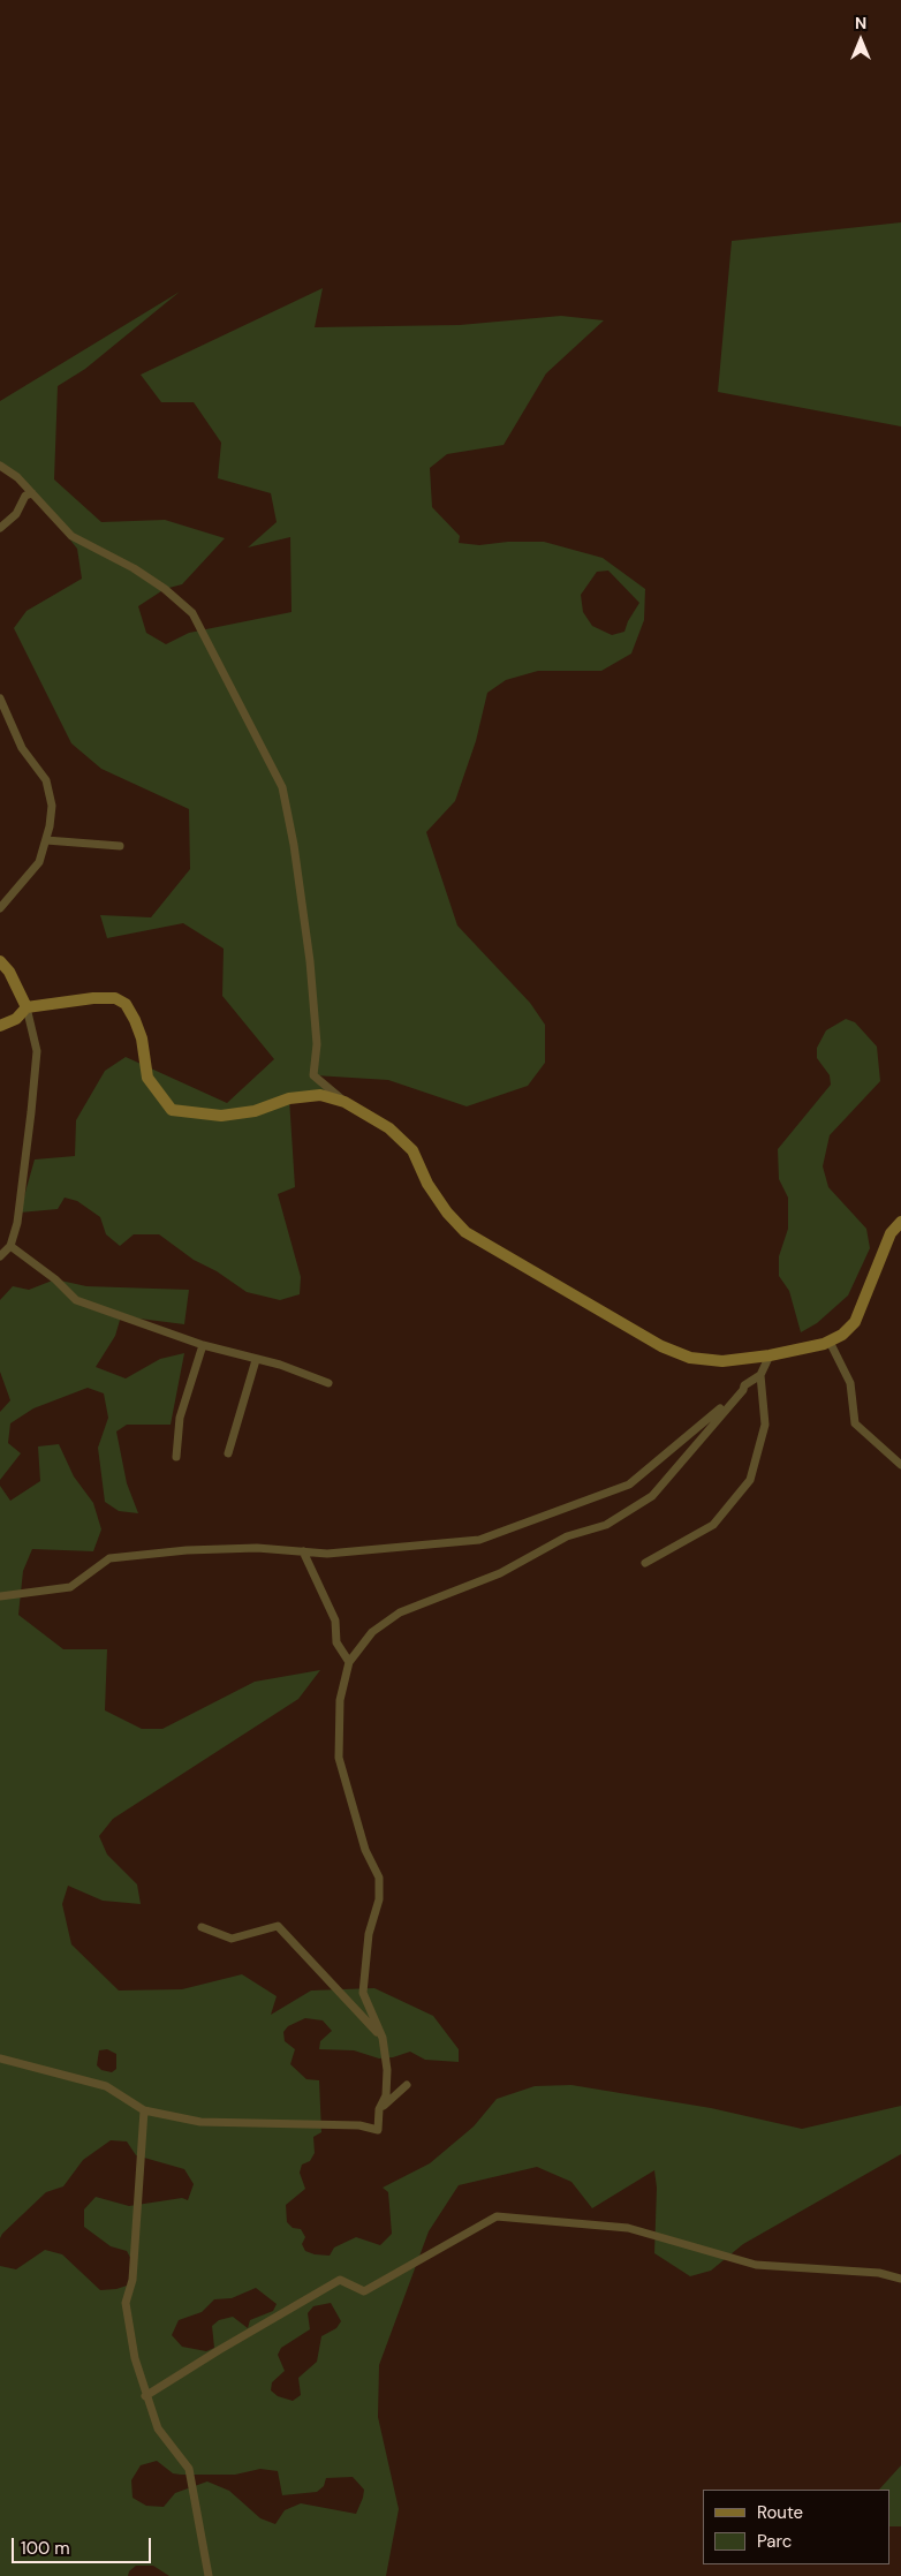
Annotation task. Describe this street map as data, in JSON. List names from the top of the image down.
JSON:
{
  "legend": ["Route", "Parc"],
  "scale_bar": "100 m",
  "north": "top"
}
